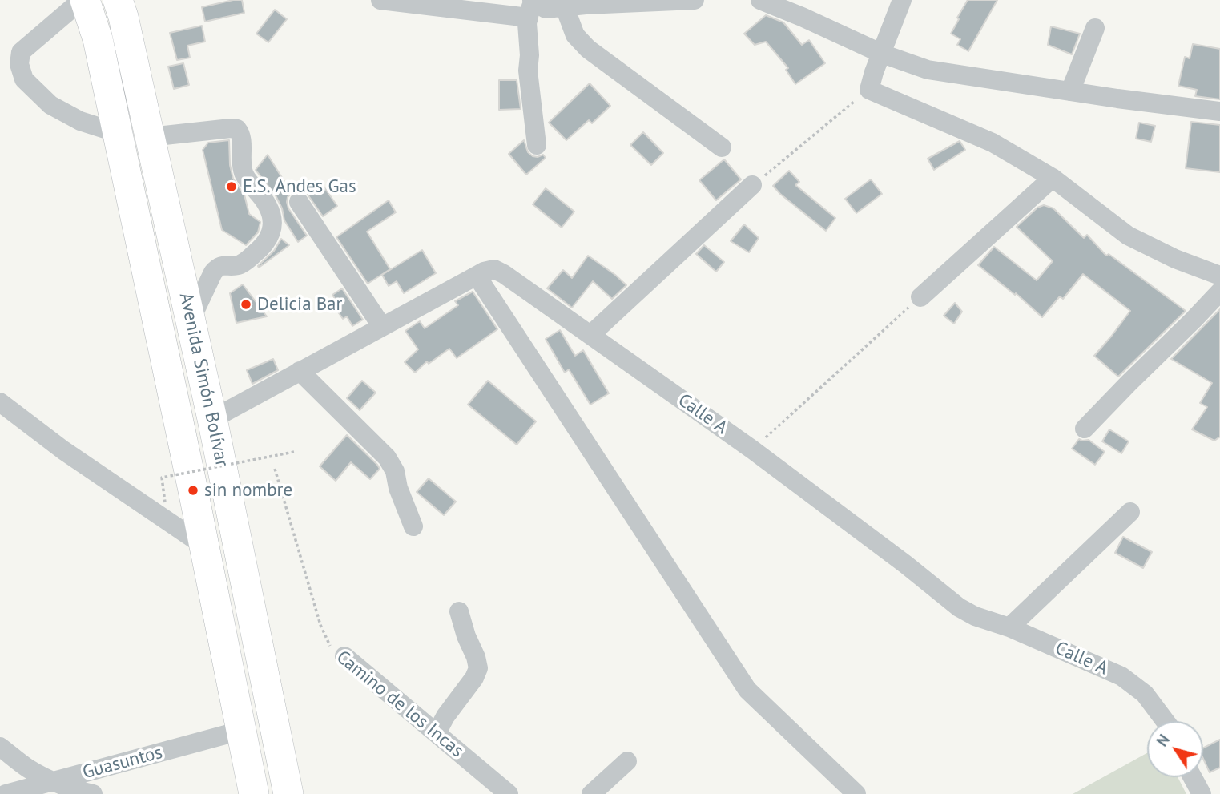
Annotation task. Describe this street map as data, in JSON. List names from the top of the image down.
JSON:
{
  "streets": {
    "highway": ["Avenida Simón Bolívar"],
    "street": ["Calle A", "Camino de los Incas", "Guasuntos"]
  },
  "crossings": [
    ["Avenida Simón Bolívar", "Calle A"],
    ["Avenida Simón Bolívar", "Guasuntos"]
  ],
  "places": ["E.S. Andes Gas", "Delicia Bar", "sin nombre"],
  "north": "top left"
}
